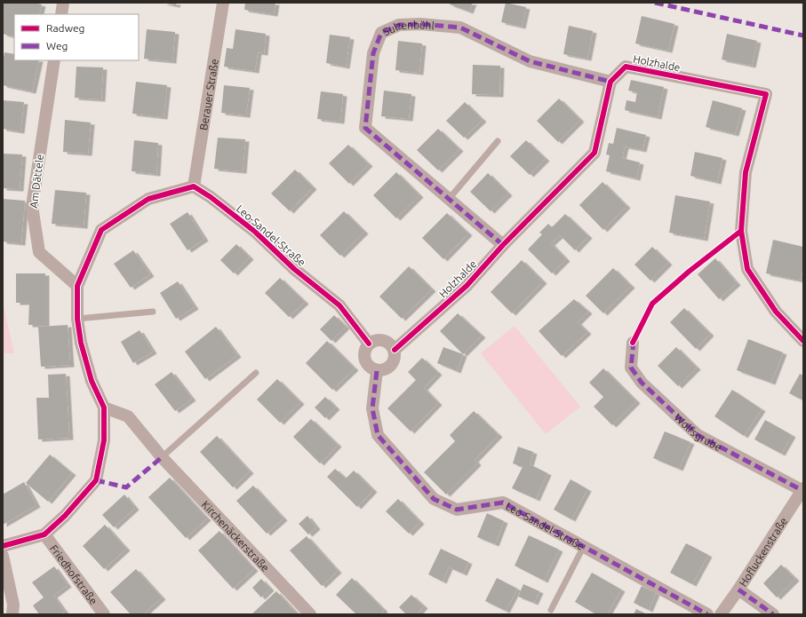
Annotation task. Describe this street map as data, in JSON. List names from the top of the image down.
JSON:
{
  "streets": {
    "street": [
      "Sulzenbühl",
      "Holzhalde",
      "Berauer Straße",
      "Am Dättele",
      "Leo-Sandel-Straße",
      "Wolfsgrube",
      "Kirchenäckerstraße",
      "Hofluckenstraße",
      "Friedhofstraße"
    ]
  },
  "crossings": [
    ["Sulzenbühl", "Holzhalde"],
    ["Holzhalde", "Leo-Sandel-Straße"],
    ["Berauer Straße", "Leo-Sandel-Straße"],
    ["Wolfsgrube", "Hofluckenstraße"]
  ],
  "legend": ["Radweg", "Weg"]
}
